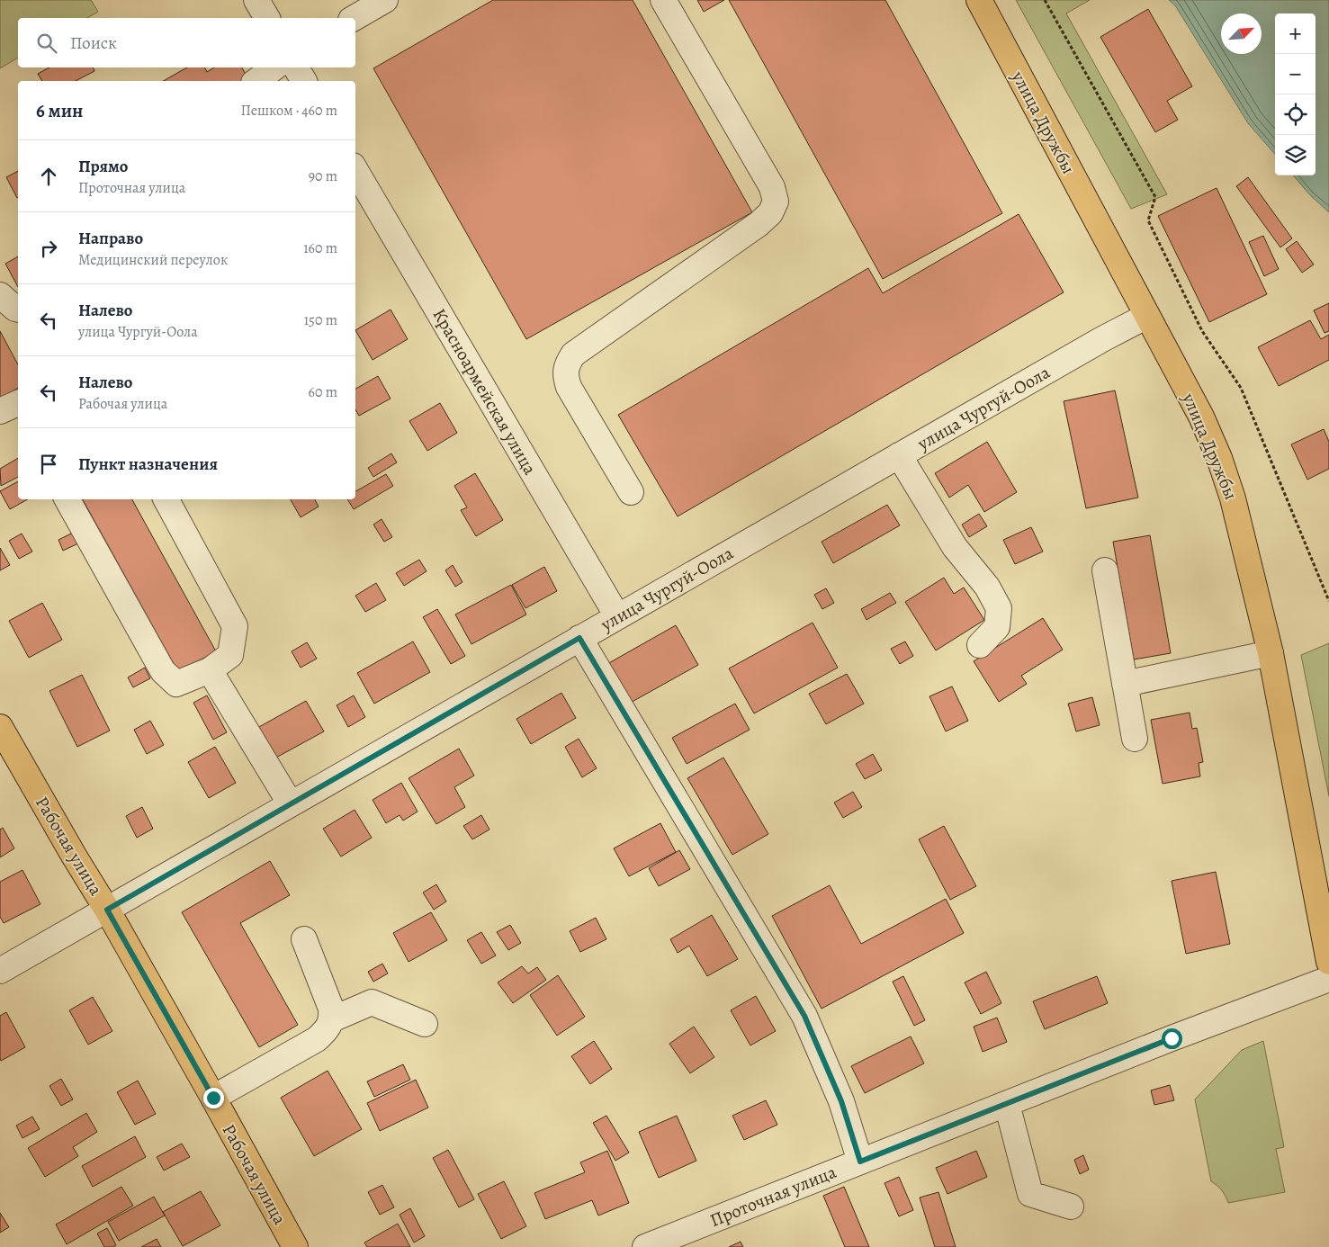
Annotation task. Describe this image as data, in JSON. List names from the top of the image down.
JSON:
{
  "streets": {
    "main road": ["улица Дружбы", "Рабочая улица"],
    "street": ["Красноармейская улица", "улица Чургуй-Оола", "Проточная улица"]
  },
  "crossings": [
    ["улица Дружбы", "улица Чургуй-Оола"],
    ["Красноармейская улица", "улица Чургуй-Оола"],
    ["улица Чургуй-Оола", "Рабочая улица"]
  ],
  "north": "top right",
  "page": {
    "map_buttons": ["+", "−"],
    "search": "Поиск",
    "heading": ["6 мин", "Пешком · 460 m"],
    "list": [
      ["Прямо", "Проточная улица", "90 m"],
      ["Направо", "Медицинский переулок", "160 m"],
      ["Налево", "улица Чургуй-Оола", "150 m"],
      ["Налево", "Рабочая улица", "60 m"],
      "Пункт назначения"
    ]
  }
}
